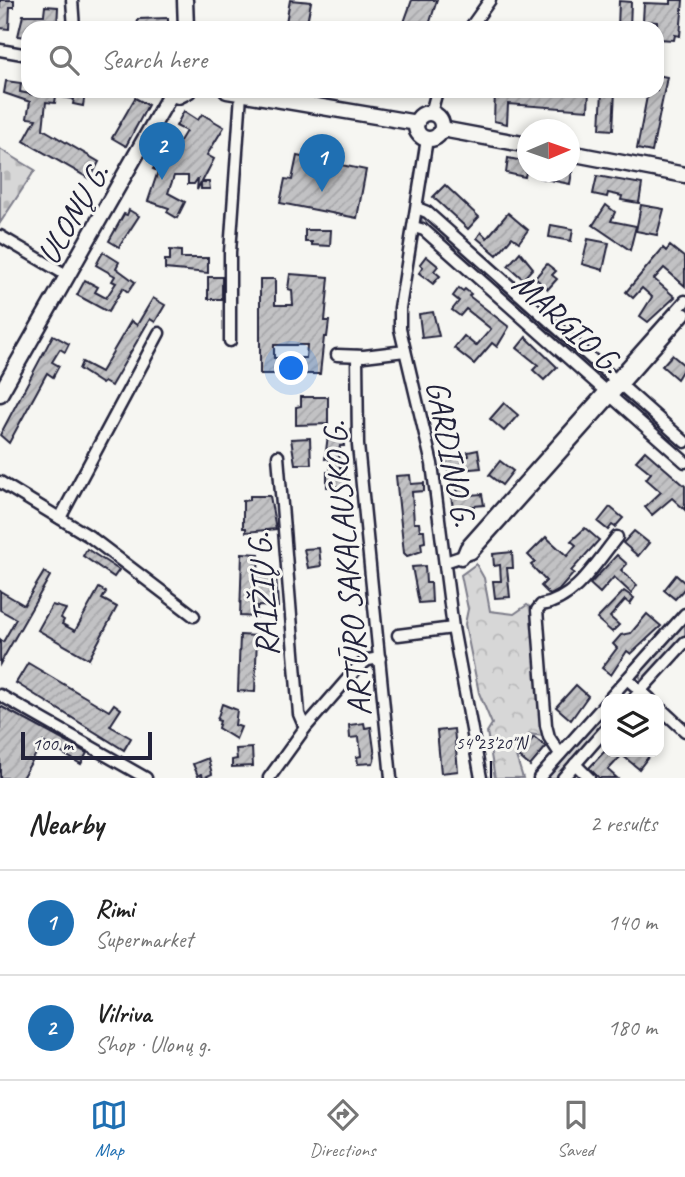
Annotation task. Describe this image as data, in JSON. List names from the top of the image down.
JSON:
{
  "streets": {
    "main road": ["ULONŲ G."],
    "street": [
      "MARGIO G.",
      "GARDINO G.",
      "ARTŪRO SAKALAUSKO G.",
      "RAIŽIŲ G."
    ]
  },
  "crossings": [
    ["MARGIO G.", "GARDINO G."]
  ],
  "scale_bar": "100 m",
  "north": "right",
  "page": {
    "search": "Search here",
    "pins": ["2", "1"],
    "scale": "100 m",
    "heading": ["Nearby", "2 results"],
    "list": [
      {
        "mark": "1",
        "name": "Rimi",
        "note": "Supermarket",
        "value": "140 m"
      },
      {
        "mark": "2",
        "name": "Vilriva",
        "note": "Shop · Ulonų g.",
        "value": "180 m"
      }
    ],
    "nav": ["Map", "Directions", "Saved"]
  },
  "coordinates": ["54°23'20\"N"]
}
